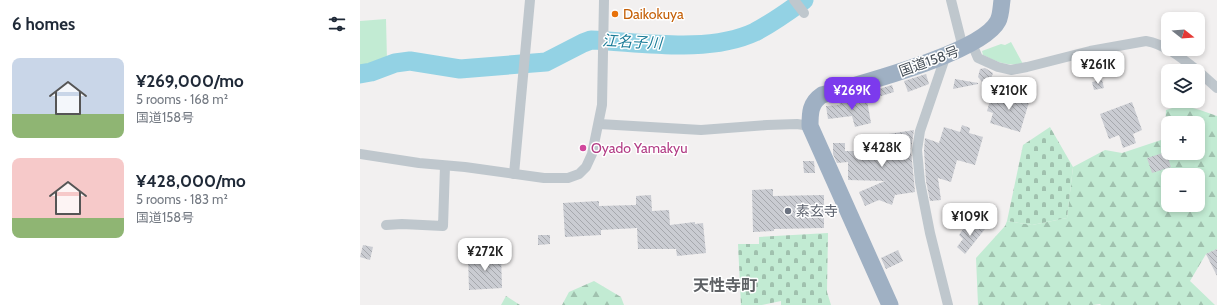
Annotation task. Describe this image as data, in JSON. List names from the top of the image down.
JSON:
{
  "streets": {
    "highway": ["国道158号"]
  },
  "districts": ["天性寺町"],
  "water": ["江名子川"],
  "places": ["Daikokuya", "Oyado Yamakyu", "素玄寺"],
  "north": "right",
  "page": {
    "heading": "6 homes",
    "map_buttons": ["+", "−"],
    "list": [
      {
        "name": "¥269,000/mo",
        "note": "5 rooms · 168 m² · 国道158号"
      },
      {
        "name": "¥428,000/mo",
        "note": "5 rooms · 183 m² · 国道158号"
      }
    ],
    "price": [
      "¥261K",
      "¥269K",
      "¥210K",
      "¥428K",
      "¥109K",
      "¥272K"
    ]
  }
}
